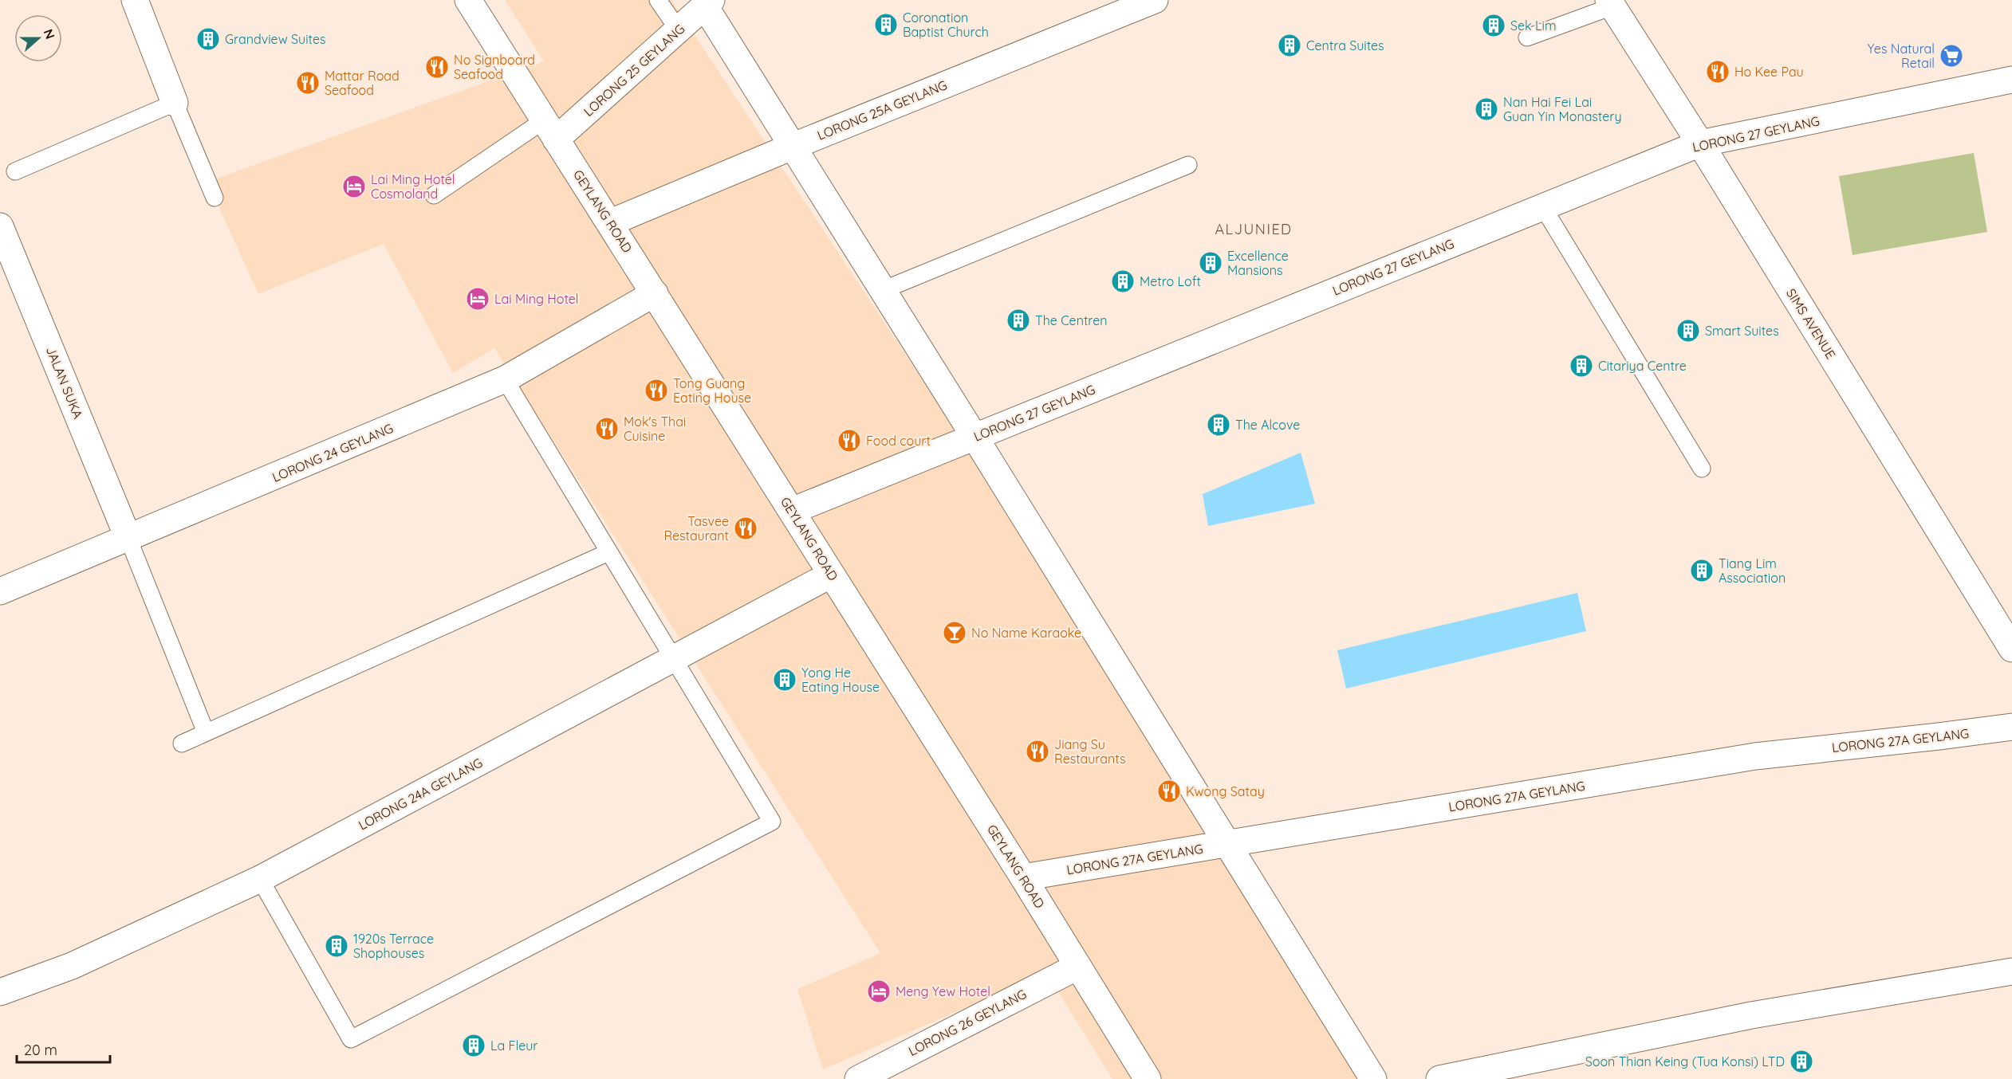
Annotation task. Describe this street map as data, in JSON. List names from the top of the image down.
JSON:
{
  "streets": {
    "street": [
      "LORONG 25 GEYLANG",
      "LORONG 25A GEYLANG",
      "LORONG 27 GEYLANG",
      "GEYLANG ROAD",
      "SIMS AVENUE",
      "JALAN SUKA",
      "LORONG 24 GEYLANG",
      "LORONG 27A GEYLANG",
      "LORONG 24A GEYLANG",
      "LORONG 26 GEYLANG"
    ]
  },
  "crossings": [
    ["LORONG 25 GEYLANG", "GEYLANG ROAD"],
    ["LORONG 25A GEYLANG", "GEYLANG ROAD"],
    ["LORONG 27 GEYLANG", "GEYLANG ROAD"],
    ["LORONG 27 GEYLANG", "SIMS AVENUE"],
    ["GEYLANG ROAD", "LORONG 24 GEYLANG"],
    ["GEYLANG ROAD", "LORONG 27A GEYLANG"],
    ["GEYLANG ROAD", "LORONG 24A GEYLANG"],
    ["GEYLANG ROAD", "LORONG 26 GEYLANG"],
    ["JALAN SUKA", "LORONG 24 GEYLANG"]
  ],
  "districts": ["ALJUNIED"],
  "places": {
    "building": [
      "Coronation Baptist Church",
      "Sek Lim",
      "Grandview Suites",
      "Centra Suites",
      "Nan Hai Fei Lai Guan Yin Monastery",
      "Excellence Mansions",
      "Metro Loft",
      "The Centren",
      "Smart Suites",
      "Citariya Centre",
      "The Alcove",
      "Tiang Lim Association",
      "Yong He Eating House",
      "1920s Terrace Shophouses",
      "La Fleur",
      "Soon Thian Keing (Tua Konsi) LTD"
    ],
    "supermarket": ["Yes Natural Retail"],
    "restaurant": [
      "No Signboard Seafood",
      "Ho Kee Pau",
      "Mattar Road Seafood",
      "Tong Guang Eating House",
      "Mok's Thai Cuisine",
      "Food court",
      "Tasvee Restaurant",
      "Jiang Su Restaurants",
      "Kwong Satay"
    ],
    "hotel": ["Lai Ming Hotel Cosmoland", "Lai Ming Hotel", "Meng Yew Hotel"],
    "bar": ["No Name Karaoke"]
  },
  "scale_bar": "20 m",
  "north": "right"
}
